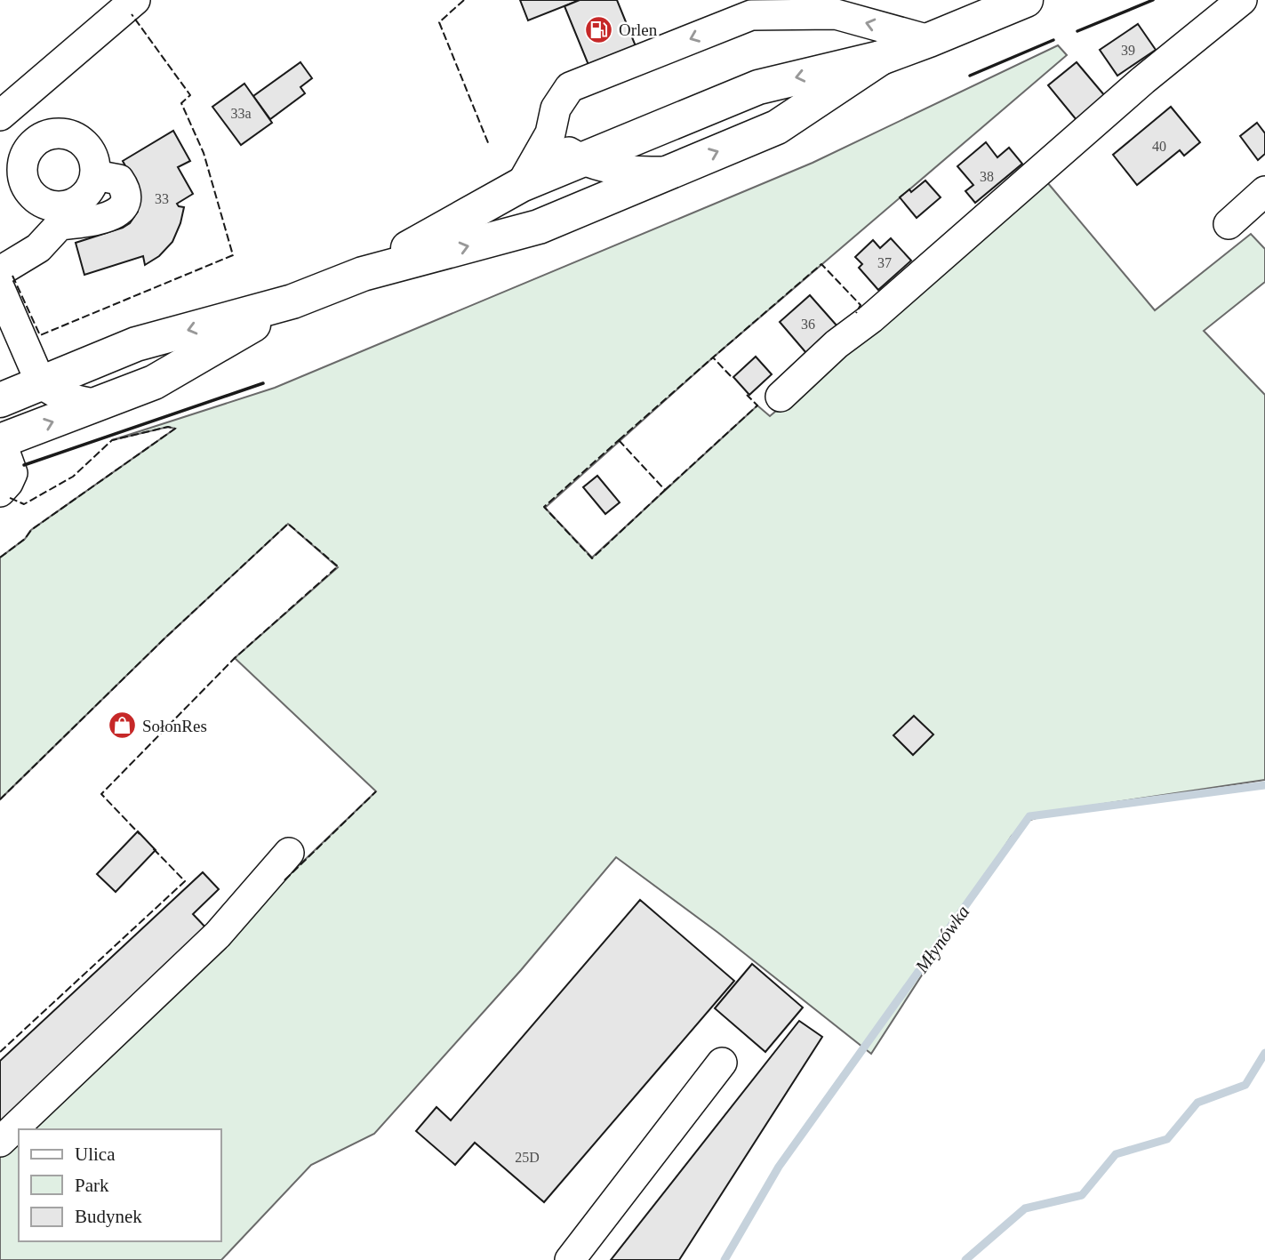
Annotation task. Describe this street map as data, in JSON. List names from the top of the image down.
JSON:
{
  "water": ["Młynówka"],
  "places": {
    "fuel station": ["Orlen"],
    "shop": ["SołonRes"]
  },
  "house_numbers": [
    "39",
    "33a",
    "40",
    "38",
    "33",
    "37",
    "36",
    "25D"
  ],
  "legend": ["Ulica", "Park", "Budynek"]
}
